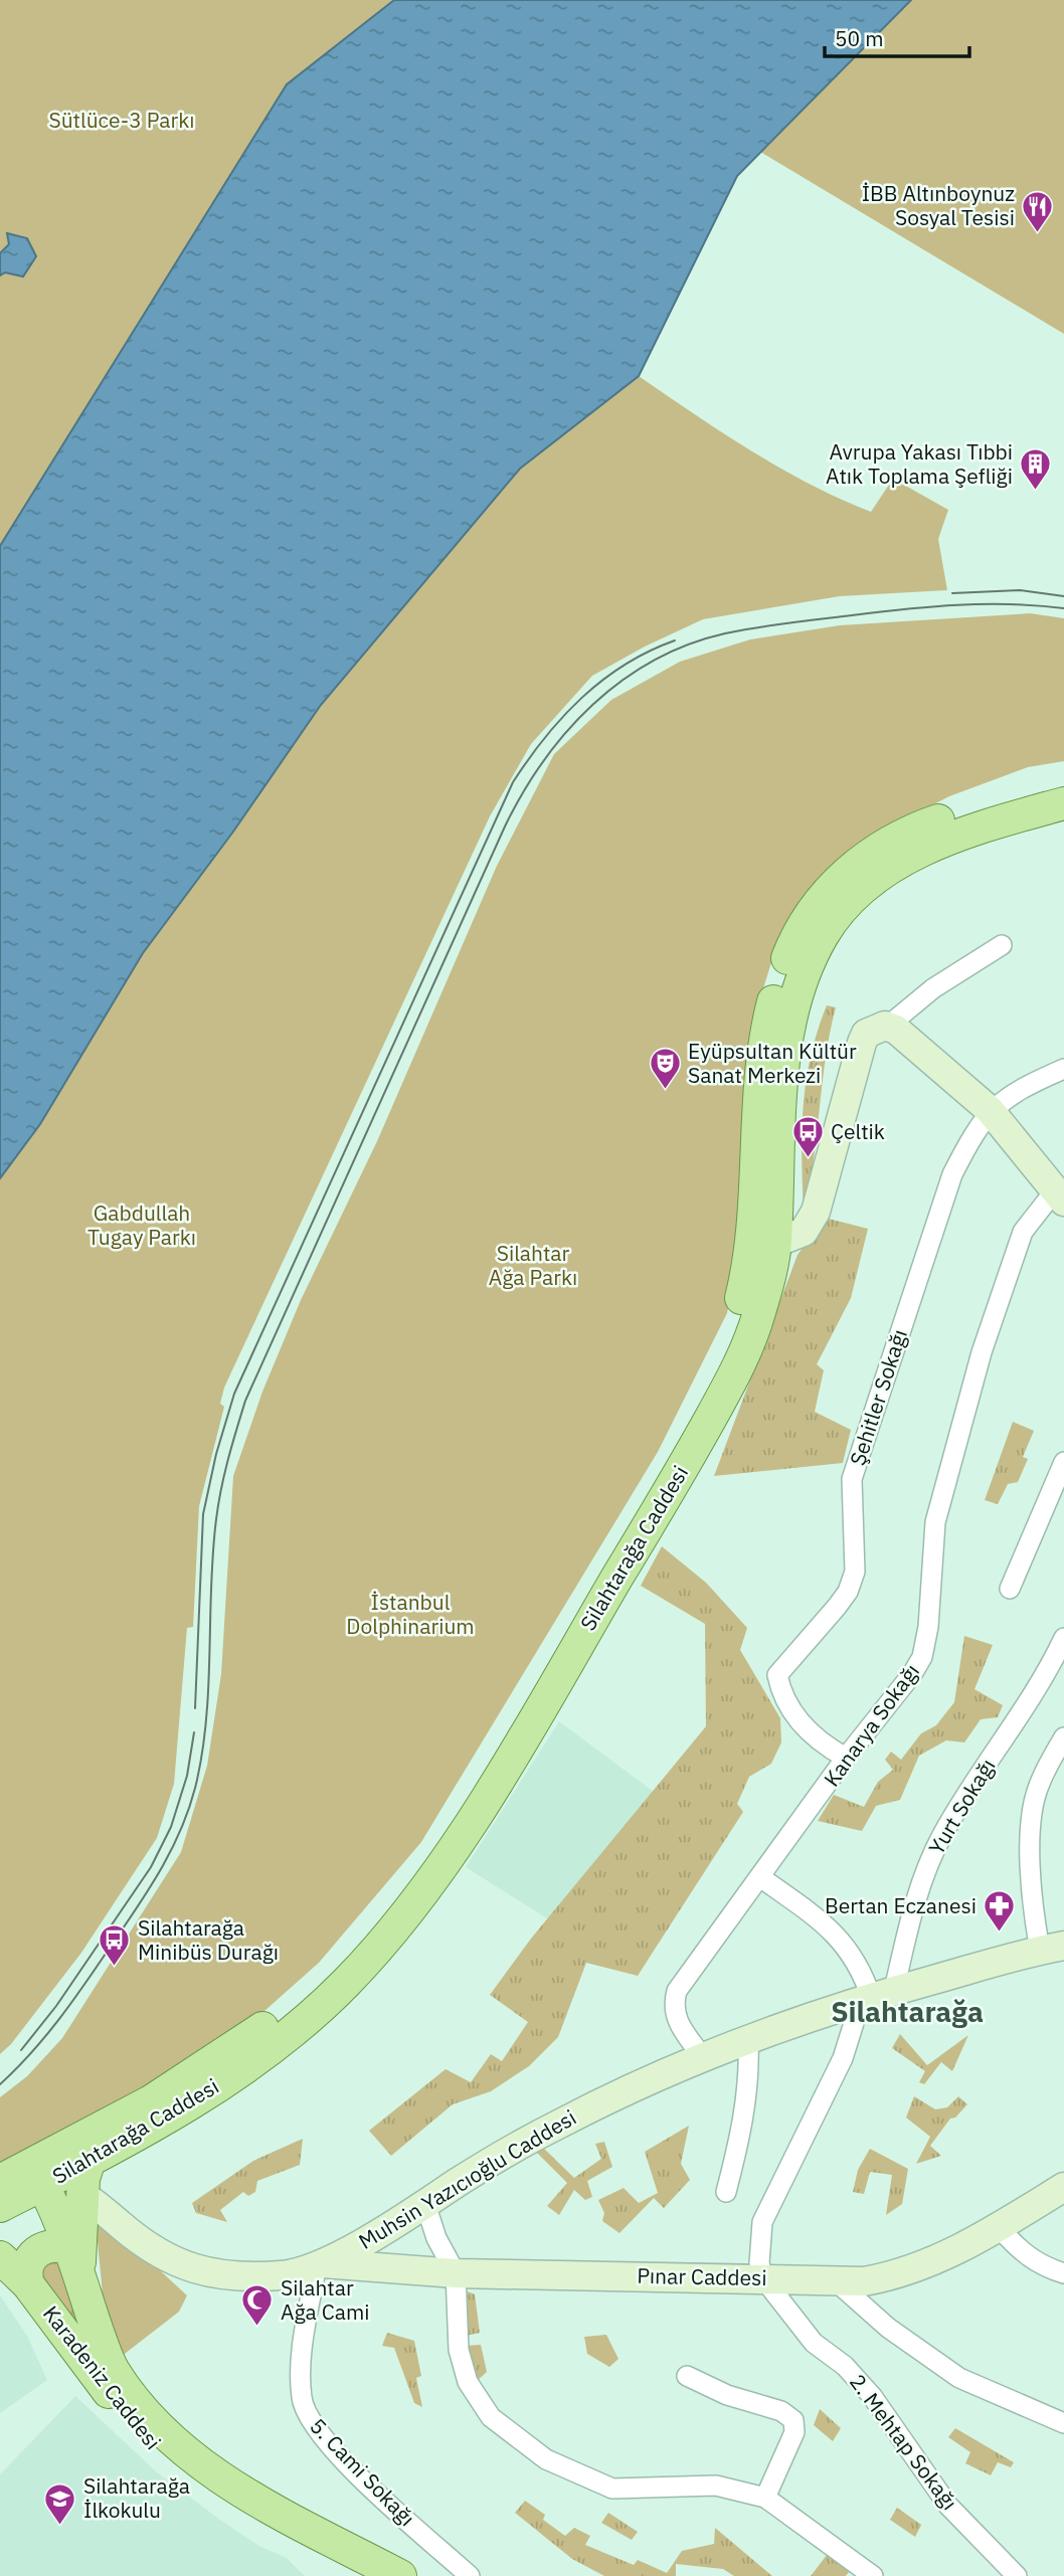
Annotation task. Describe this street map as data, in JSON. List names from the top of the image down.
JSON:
{
  "streets": {
    "main road": [
      "Silahtarağa Caddesi",
      "Muhsin Yazıcıoğlu Caddesi",
      "Pınar Caddesi",
      "Karadeniz Caddesi"
    ],
    "street": [
      "Şehitler Sokağı",
      "Kanarya Sokağı",
      "Yurt Sokağı",
      "2. Mehtap Sokağı",
      "5. Cami Sokağı"
    ]
  },
  "crossings": [
    ["Şehitler Sokağı", "Kanarya Sokağı"],
    ["Silahtarağa Caddesi", "Karadeniz Caddesi"],
    ["Kanarya Sokağı", "Muhsin Yazıcıoğlu Caddesi"],
    ["Yurt Sokağı", "Muhsin Yazıcıoğlu Caddesi"],
    ["Muhsin Yazıcıoğlu Caddesi", "Pınar Caddesi"],
    ["Muhsin Yazıcıoğlu Caddesi", "5. Cami Sokağı"],
    ["Pınar Caddesi", "2. Mehtap Sokağı"],
    ["Pınar Caddesi", "5. Cami Sokağı"]
  ],
  "districts": ["Silahtarağa"],
  "parks": [
    "Sütlüce-3 Parkı",
    "Gabdullah Tugay Parkı",
    "Silahtar Ağa Parkı",
    "İstanbul Dolphinarium"
  ],
  "places": {
    "restaurant": ["İBB Altınboynuz Sosyal Tesisi"],
    "building": ["Avrupa Yakası Tıbbi Atık Toplama Şefliği"],
    "theatre": ["Eyüpsultan Kültür Sanat Merkezi"],
    "bus stop": ["Çeltik", "Silahtarağa Minibüs Durağı"],
    "pharmacy": ["Bertan Eczanesi"],
    "mosque": ["Silahtar Ağa Cami"],
    "school or university": ["Silahtarağa İlkokulu"]
  },
  "scale_bar": "50 m"
}
